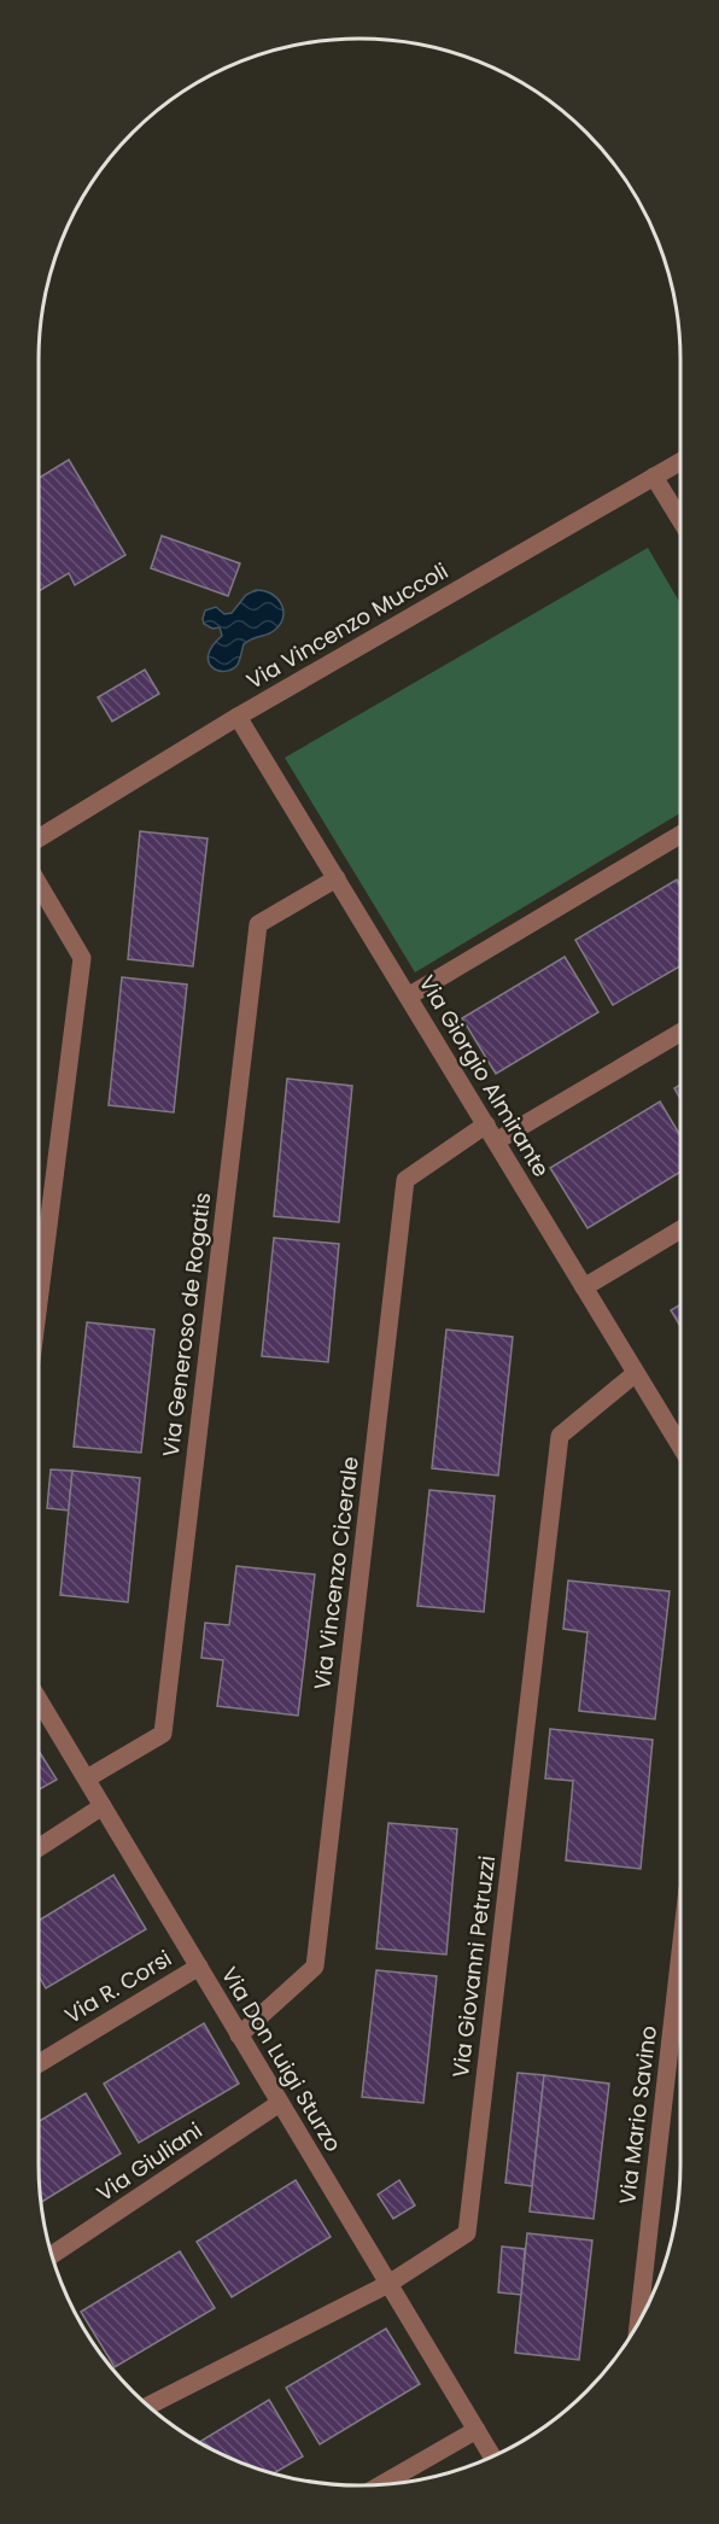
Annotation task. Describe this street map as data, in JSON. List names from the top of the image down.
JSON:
{
  "streets": {
    "street": [
      "Via Vincenzo Muccoli",
      "Via Giorgio Almirante",
      "Via Generoso de Rogatis",
      "Via Vincenzo Cicerale",
      "Via Giovanni Petruzzi",
      "Via R. Corsi",
      "Via Don Luigi Sturzo",
      "Via Mario Savino",
      "Via Giuliani"
    ]
  },
  "crossings": [
    ["Via Vincenzo Muccoli", "Via Giorgio Almirante"],
    ["Via Giorgio Almirante", "Via Generoso de Rogatis"],
    ["Via Giorgio Almirante", "Via Vincenzo Cicerale"],
    ["Via Giorgio Almirante", "Via Giovanni Petruzzi"],
    ["Via Generoso de Rogatis", "Via Don Luigi Sturzo"],
    ["Via Vincenzo Cicerale", "Via Don Luigi Sturzo"],
    ["Via Giovanni Petruzzi", "Via Don Luigi Sturzo"],
    ["Via R. Corsi", "Via Don Luigi Sturzo"],
    ["Via Don Luigi Sturzo", "Via Giuliani"]
  ]
}
